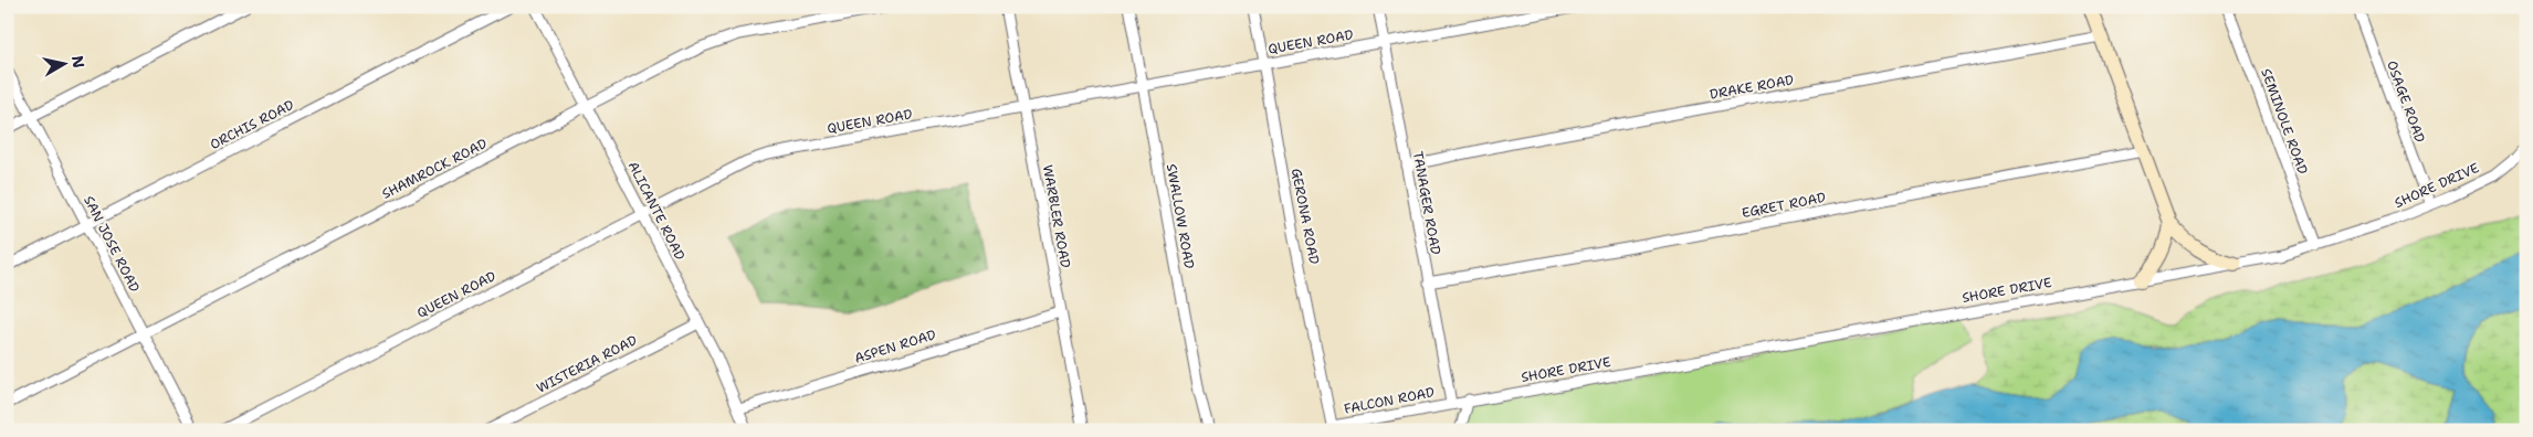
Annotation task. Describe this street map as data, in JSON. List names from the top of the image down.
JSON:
{
  "streets": {
    "street": [
      "QUEEN ROAD",
      "DRAKE ROAD",
      "OSAGE ROAD",
      "SEMINOLE ROAD",
      "ORCHIS ROAD",
      "SHAMROCK ROAD",
      "SHORE DRIVE",
      "TANAGER ROAD",
      "EGRET ROAD",
      "ALICANTE ROAD",
      "WARBLER ROAD",
      "SWALLOW ROAD",
      "GERONA ROAD",
      "SAN JOSE ROAD",
      "ASPEN ROAD",
      "WISTERIA ROAD",
      "FALCON ROAD"
    ]
  },
  "crossings": [
    ["QUEEN ROAD", "TANAGER ROAD"],
    ["QUEEN ROAD", "ALICANTE ROAD"],
    ["QUEEN ROAD", "WARBLER ROAD"],
    ["QUEEN ROAD", "SWALLOW ROAD"],
    ["QUEEN ROAD", "GERONA ROAD"],
    ["DRAKE ROAD", "TANAGER ROAD"],
    ["OSAGE ROAD", "SHORE DRIVE"],
    ["SEMINOLE ROAD", "SHORE DRIVE"],
    ["ORCHIS ROAD", "SAN JOSE ROAD"],
    ["SHAMROCK ROAD", "ALICANTE ROAD"],
    ["SHAMROCK ROAD", "SAN JOSE ROAD"],
    ["SHORE DRIVE", "TANAGER ROAD"],
    ["SHORE DRIVE", "FALCON ROAD"],
    ["TANAGER ROAD", "EGRET ROAD"],
    ["TANAGER ROAD", "FALCON ROAD"],
    ["ALICANTE ROAD", "ASPEN ROAD"],
    ["ALICANTE ROAD", "WISTERIA ROAD"],
    ["WARBLER ROAD", "ASPEN ROAD"],
    ["GERONA ROAD", "FALCON ROAD"]
  ],
  "north": "right"
}
